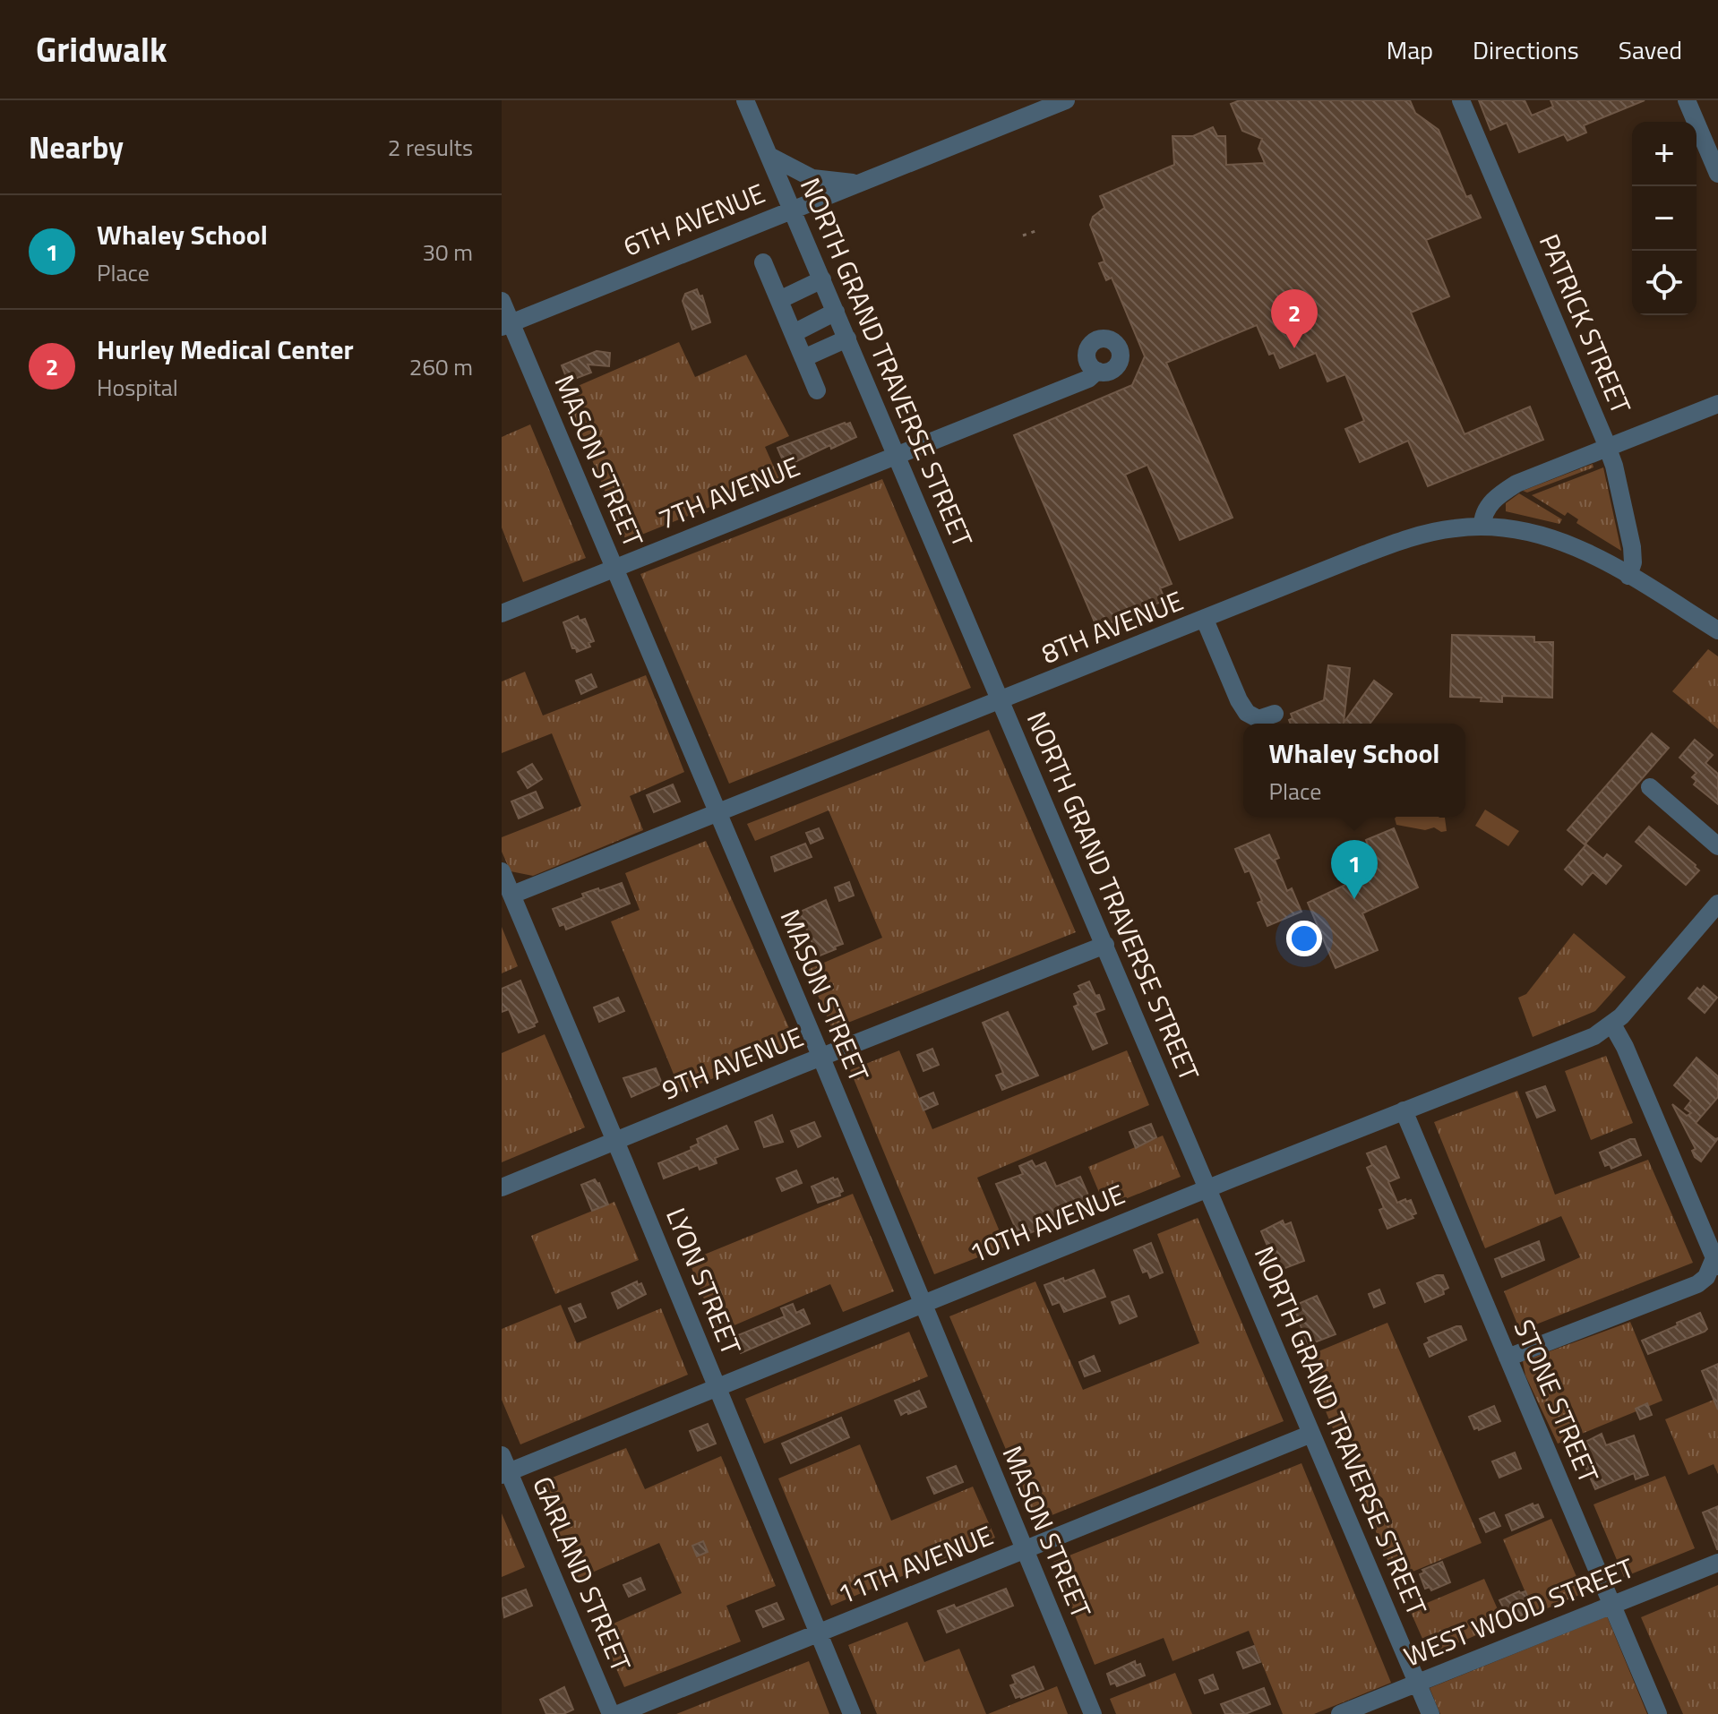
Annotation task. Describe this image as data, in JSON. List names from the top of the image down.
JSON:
{
  "streets": {
    "street": [
      "6TH AVENUE",
      "PATRICK STREET",
      "NORTH GRAND TRAVERSE STREET",
      "MASON STREET",
      "7TH AVENUE",
      "8TH AVENUE",
      "9TH AVENUE",
      "10TH AVENUE",
      "LYON STREET",
      "STONE STREET",
      "11TH AVENUE",
      "GARLAND STREET",
      "WEST WOOD STREET"
    ]
  },
  "crossings": [
    ["6TH AVENUE", "NORTH GRAND TRAVERSE STREET"],
    ["6TH AVENUE", "MASON STREET"],
    ["PATRICK STREET", "8TH AVENUE"],
    ["NORTH GRAND TRAVERSE STREET", "7TH AVENUE"],
    ["NORTH GRAND TRAVERSE STREET", "8TH AVENUE"],
    ["NORTH GRAND TRAVERSE STREET", "9TH AVENUE"],
    ["NORTH GRAND TRAVERSE STREET", "10TH AVENUE"],
    ["NORTH GRAND TRAVERSE STREET", "11TH AVENUE"],
    ["NORTH GRAND TRAVERSE STREET", "WEST WOOD STREET"],
    ["MASON STREET", "7TH AVENUE"],
    ["MASON STREET", "8TH AVENUE"],
    ["MASON STREET", "9TH AVENUE"],
    ["MASON STREET", "10TH AVENUE"],
    ["MASON STREET", "11TH AVENUE"],
    ["8TH AVENUE", "LYON STREET"],
    ["9TH AVENUE", "LYON STREET"],
    ["10TH AVENUE", "LYON STREET"],
    ["10TH AVENUE", "STONE STREET"],
    ["10TH AVENUE", "GARLAND STREET"],
    ["LYON STREET", "11TH AVENUE"],
    ["STONE STREET", "WEST WOOD STREET"]
  ],
  "page": {
    "header": "Gridwalk",
    "nav": ["Map", "Directions", "Saved"],
    "heading": ["Nearby", "2 results"],
    "map_buttons": ["+", "−"],
    "list": [
      {
        "mark": "1",
        "name": "Whaley School",
        "note": "Place",
        "value": "30 m"
      },
      {
        "mark": "2",
        "name": "Hurley Medical Center",
        "note": "Hospital",
        "value": "260 m"
      }
    ],
    "pins": ["2", "1"],
    "popup": ["Whaley School", "Place"]
  }
}
